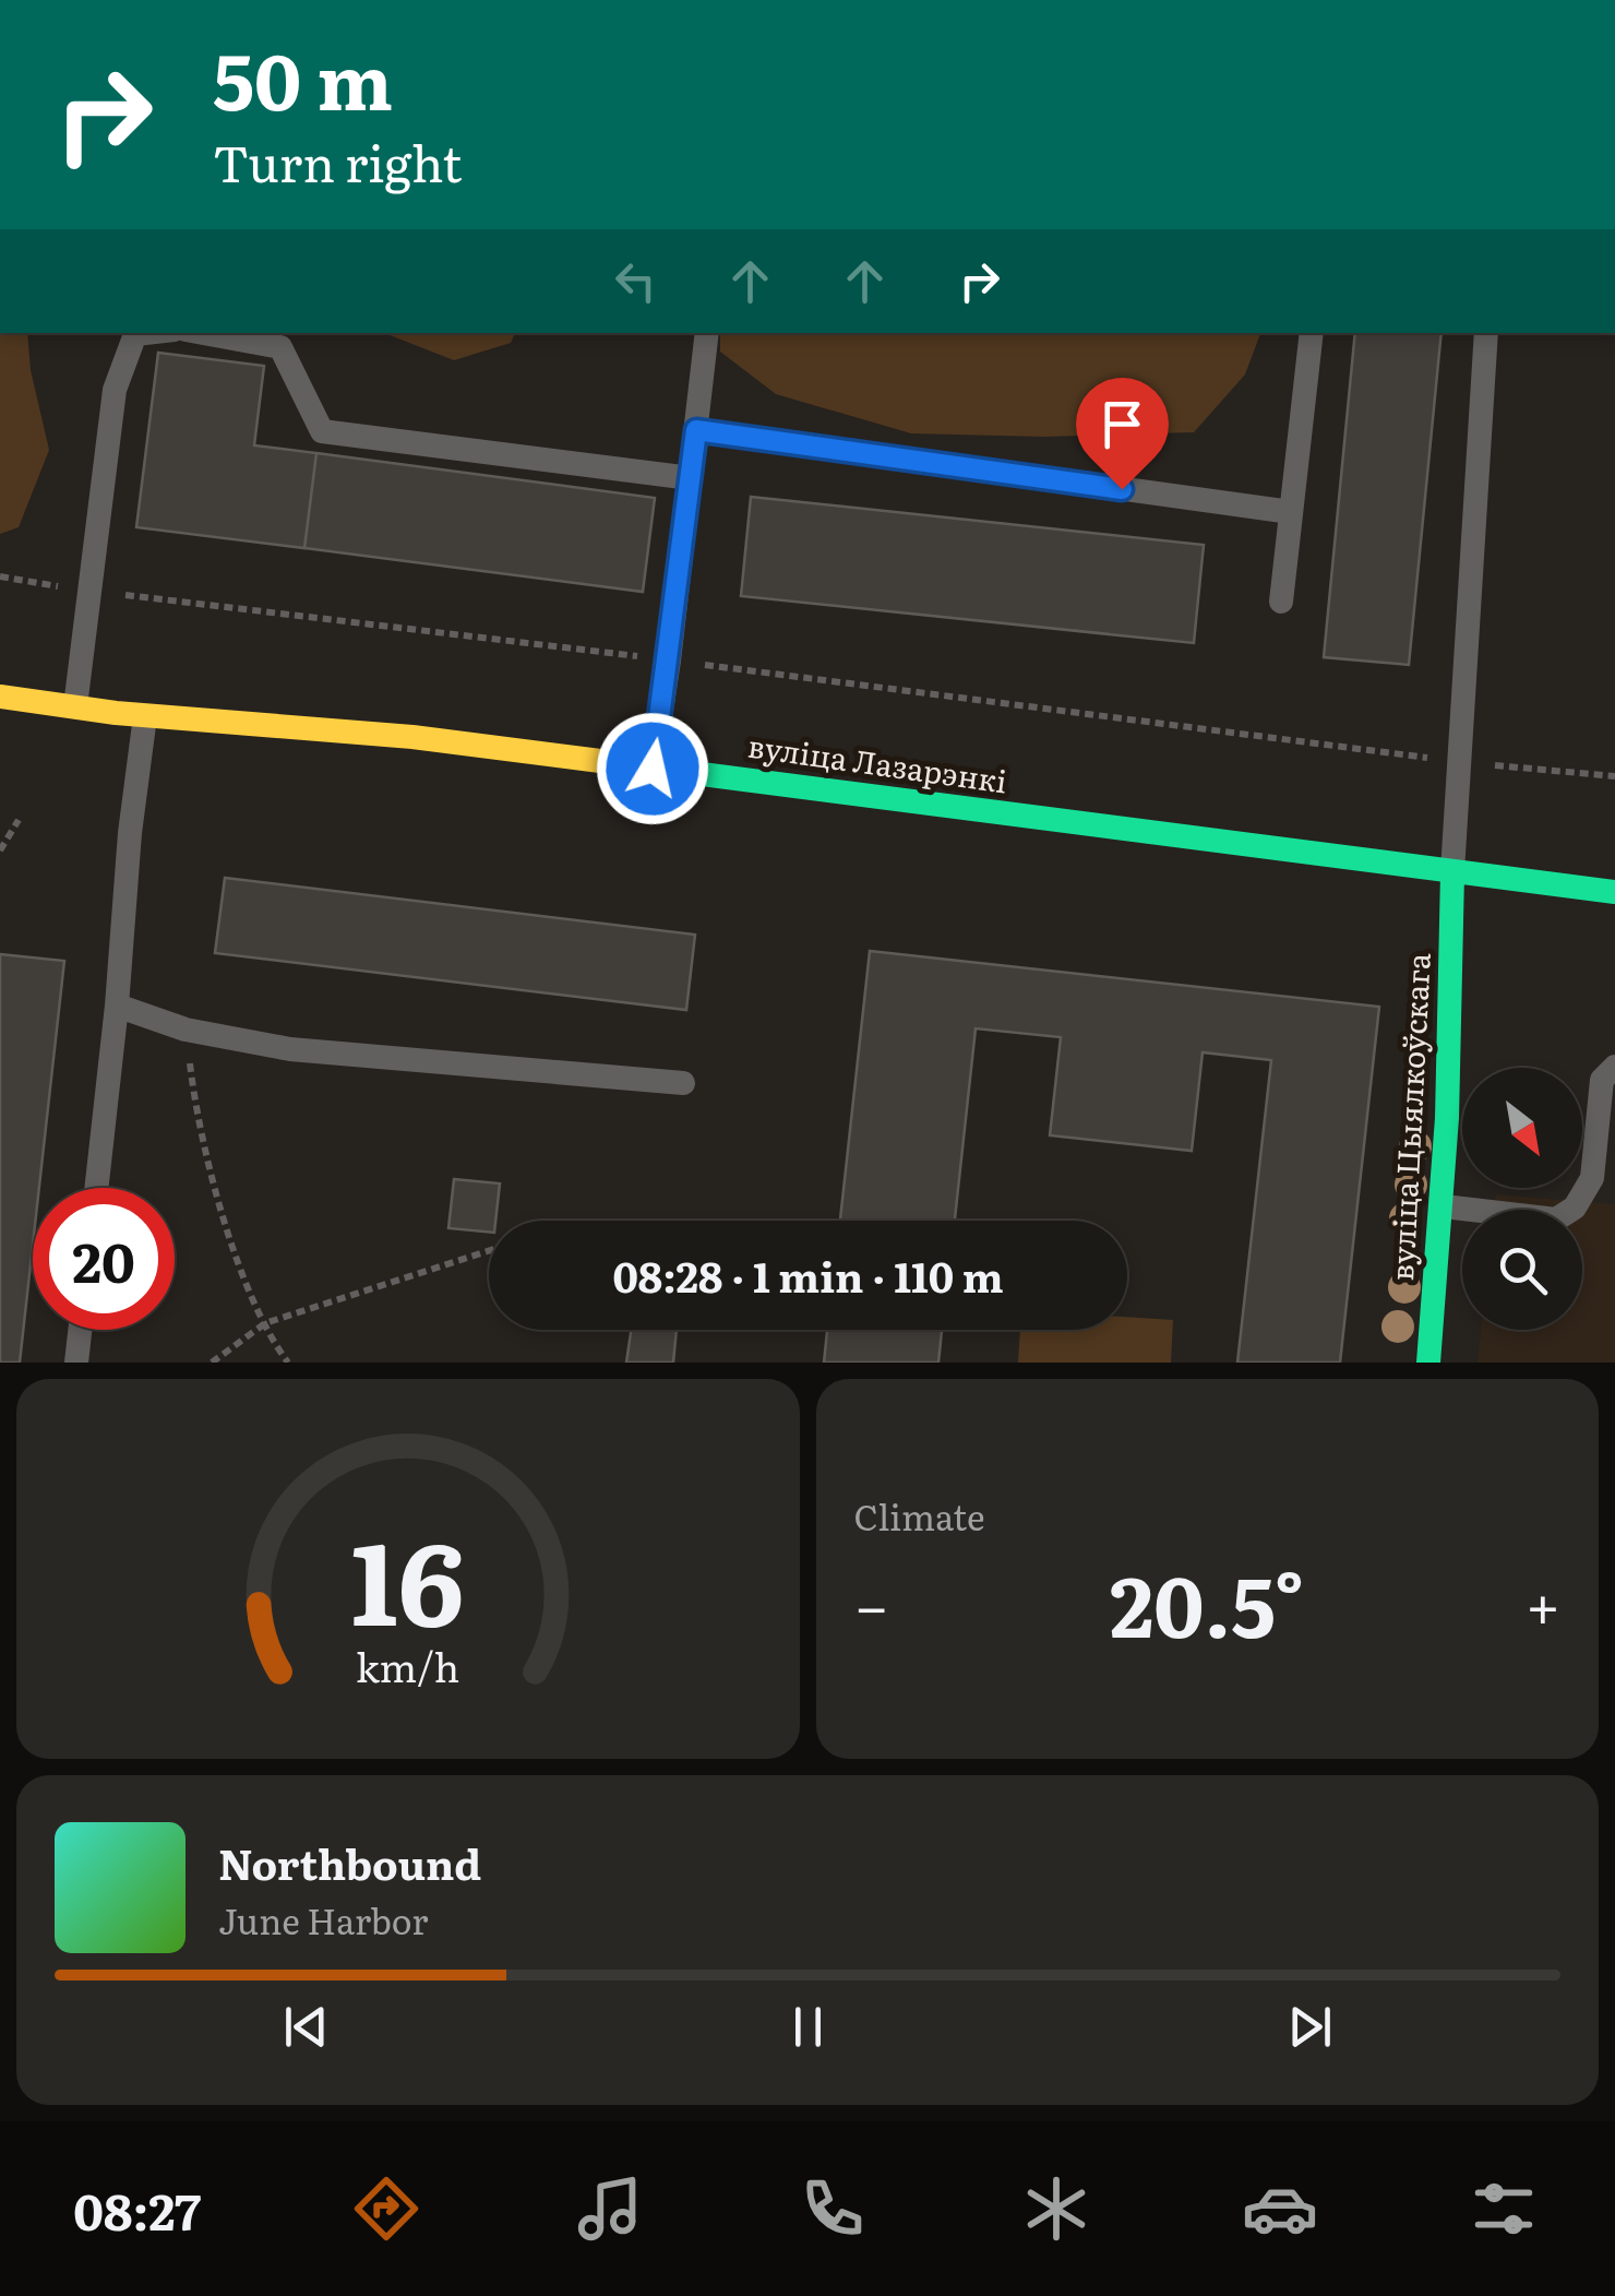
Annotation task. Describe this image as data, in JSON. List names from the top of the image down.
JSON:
{
  "streets": {
    "main road": ["вуліца Лазарэнкі", "вуліца Цыялкоўскага"]
  },
  "crossings": [
    ["вуліца Лазарэнкі", "вуліца Цыялкоўскага"]
  ],
  "north": "bottom right",
  "page": {
    "turn": ["50 m", "Turn right"],
    "limit": "20",
    "trip": "08:28 · 1 min · 110 m",
    "tile": "Climate",
    "heat": ["−", "20.5°", "+"],
    "song": ["Northbound", "June Harbor"],
    "tabs": "08:27",
    "gauge": ["16", "km/h"]
  }
}
